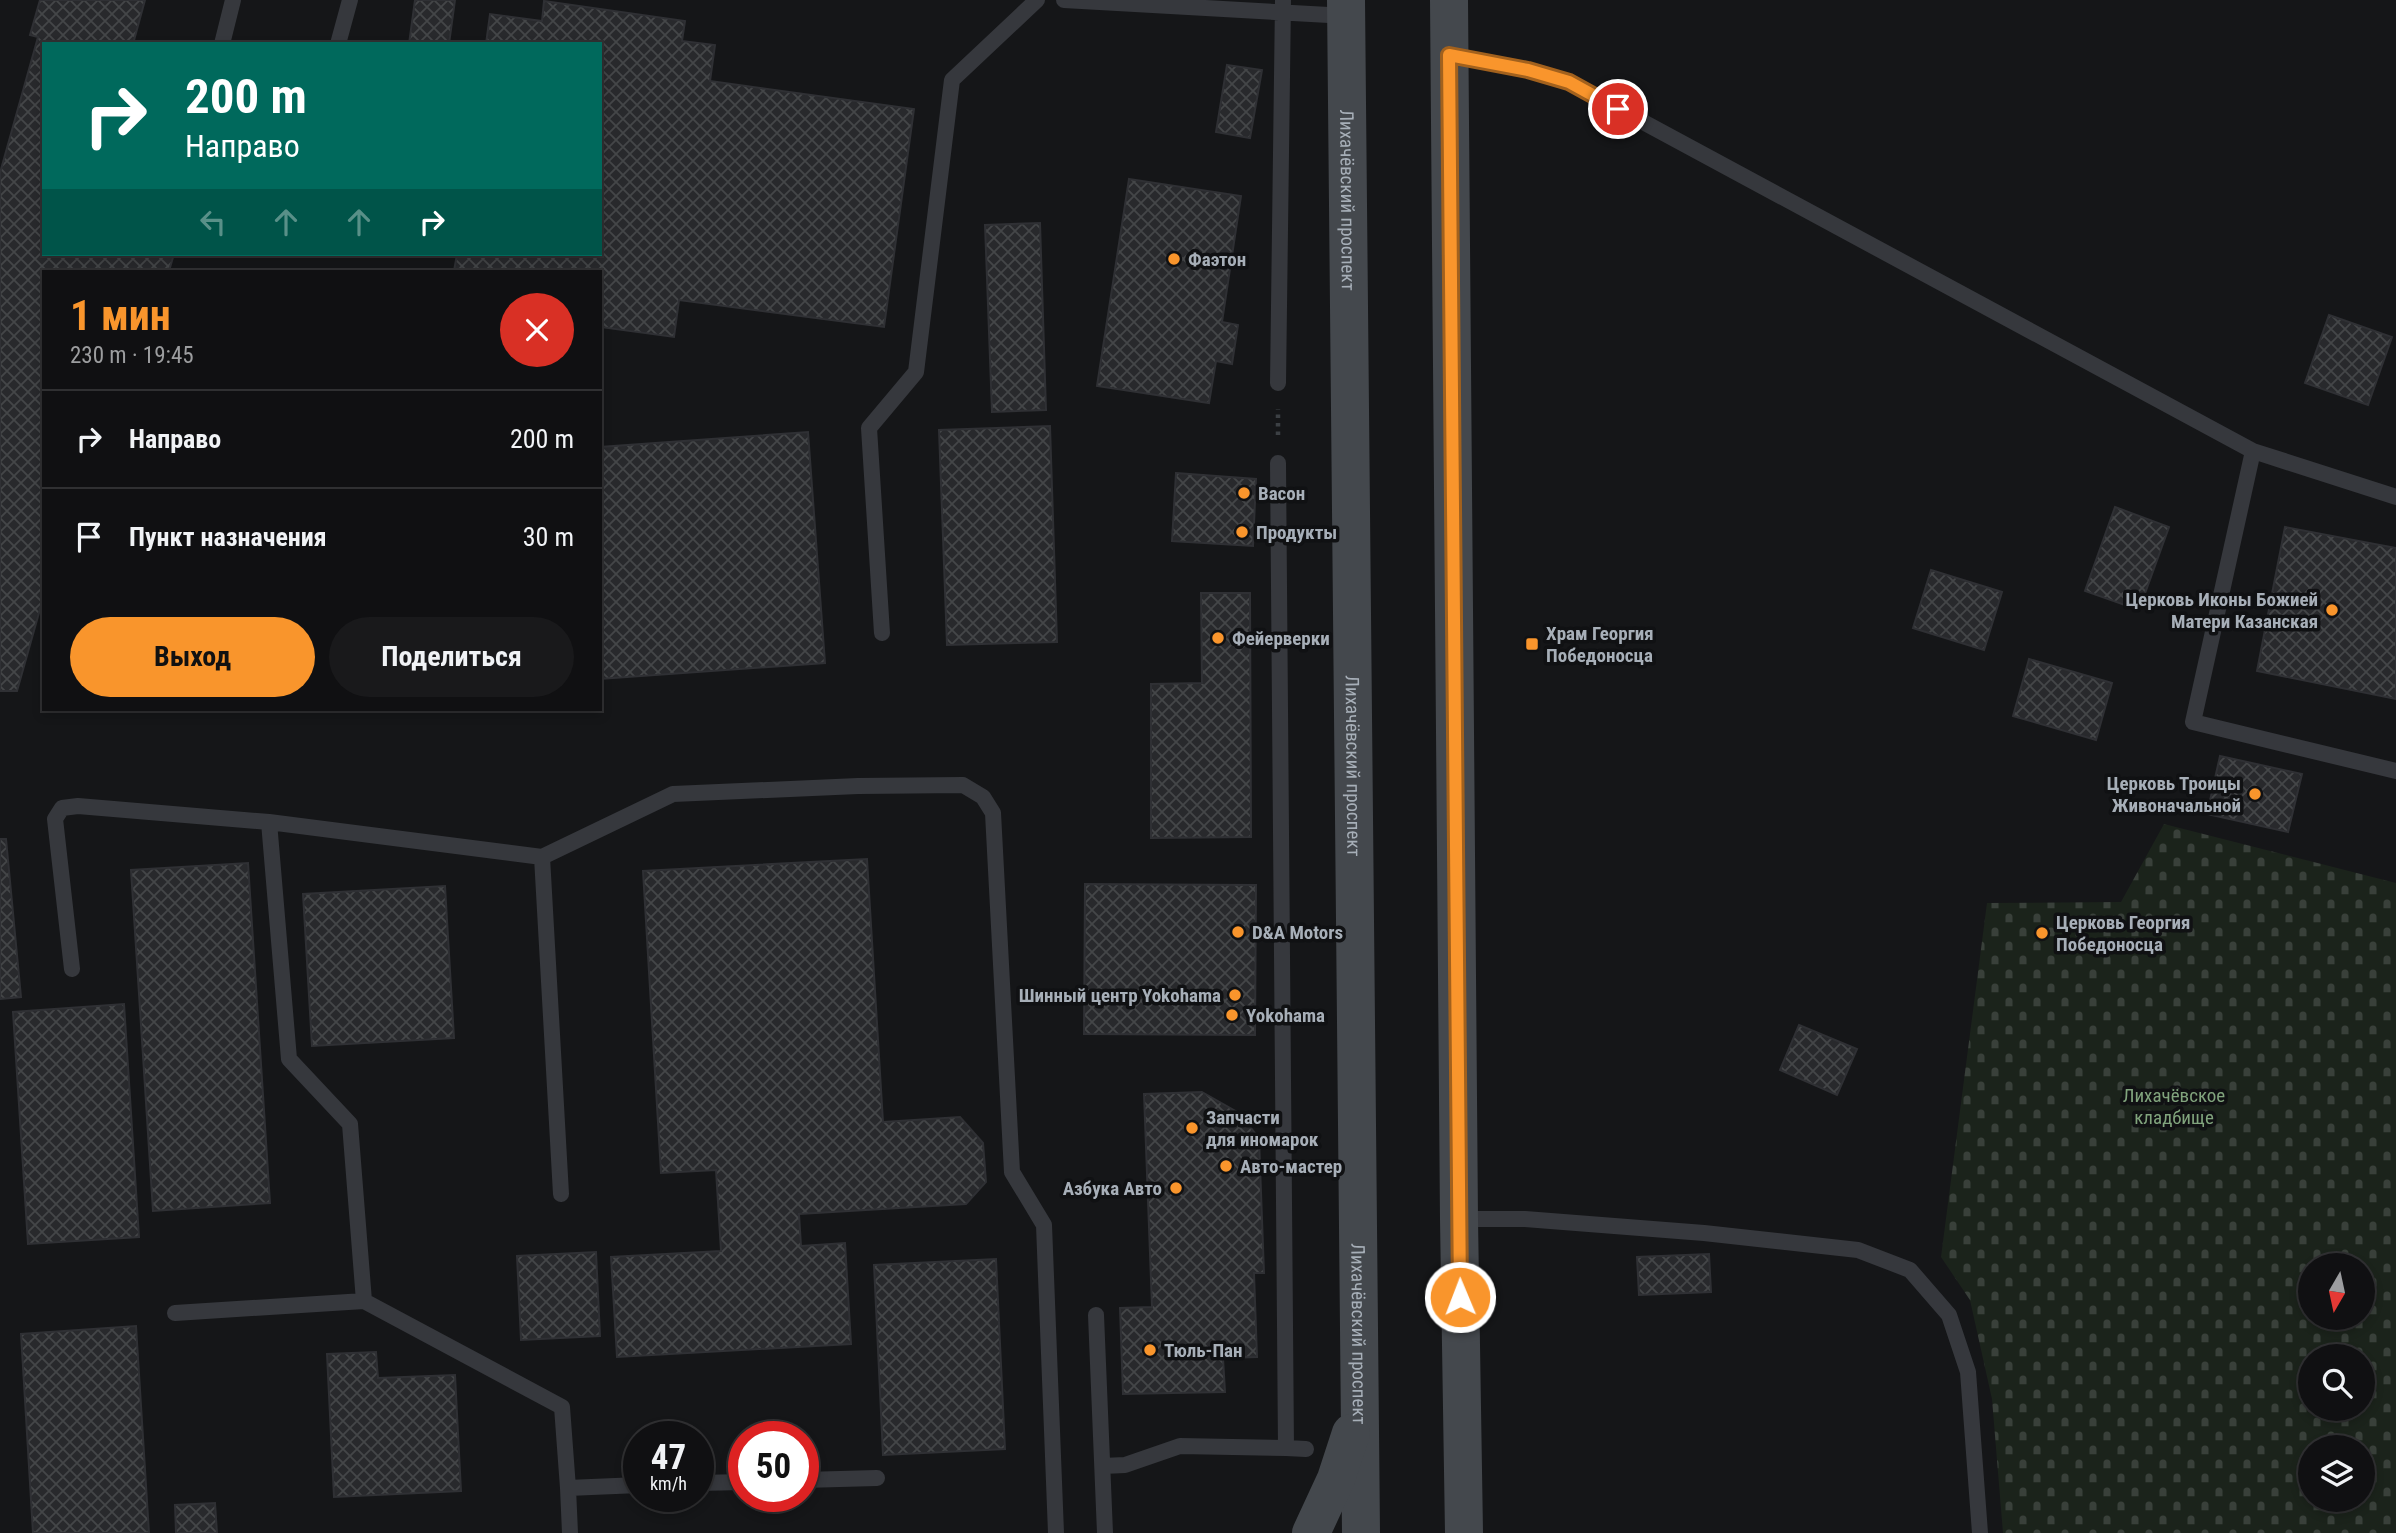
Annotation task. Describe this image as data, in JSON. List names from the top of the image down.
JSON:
{
  "streets": {
    "main road": ["Лихачёвский проспект"]
  },
  "parks": ["Лихачёвское кладбище"],
  "places": {
    "other": [
      "Фаэтон",
      "Васон",
      "Продукты",
      "Церковь Иконы Божией Матери Казанская",
      "Фейерверки",
      "Церковь Троицы Живоначальной",
      "D&A Motors",
      "Церковь Георгия Победоносца",
      "Шинный центр Yokohama",
      "Yokohama",
      "Запчасти для иномарок",
      "Авто-мастер",
      "Азбука Авто",
      "Тюль-Пан"
    ],
    "transit": ["Храм Георгия Победоносца"]
  },
  "north": "bottom",
  "page": {
    "turn": ["200 m", "Направо"],
    "heading": ["1 мин", "230 m · 19:45"],
    "list": [
      {
        "name": "Направо",
        "value": "200 m"
      },
      {
        "name": "Пункт назначения",
        "value": "30 m"
      }
    ],
    "buttons": ["Выход", "Поделиться"],
    "speed": "47 km/h",
    "limit": "50"
  }
}
